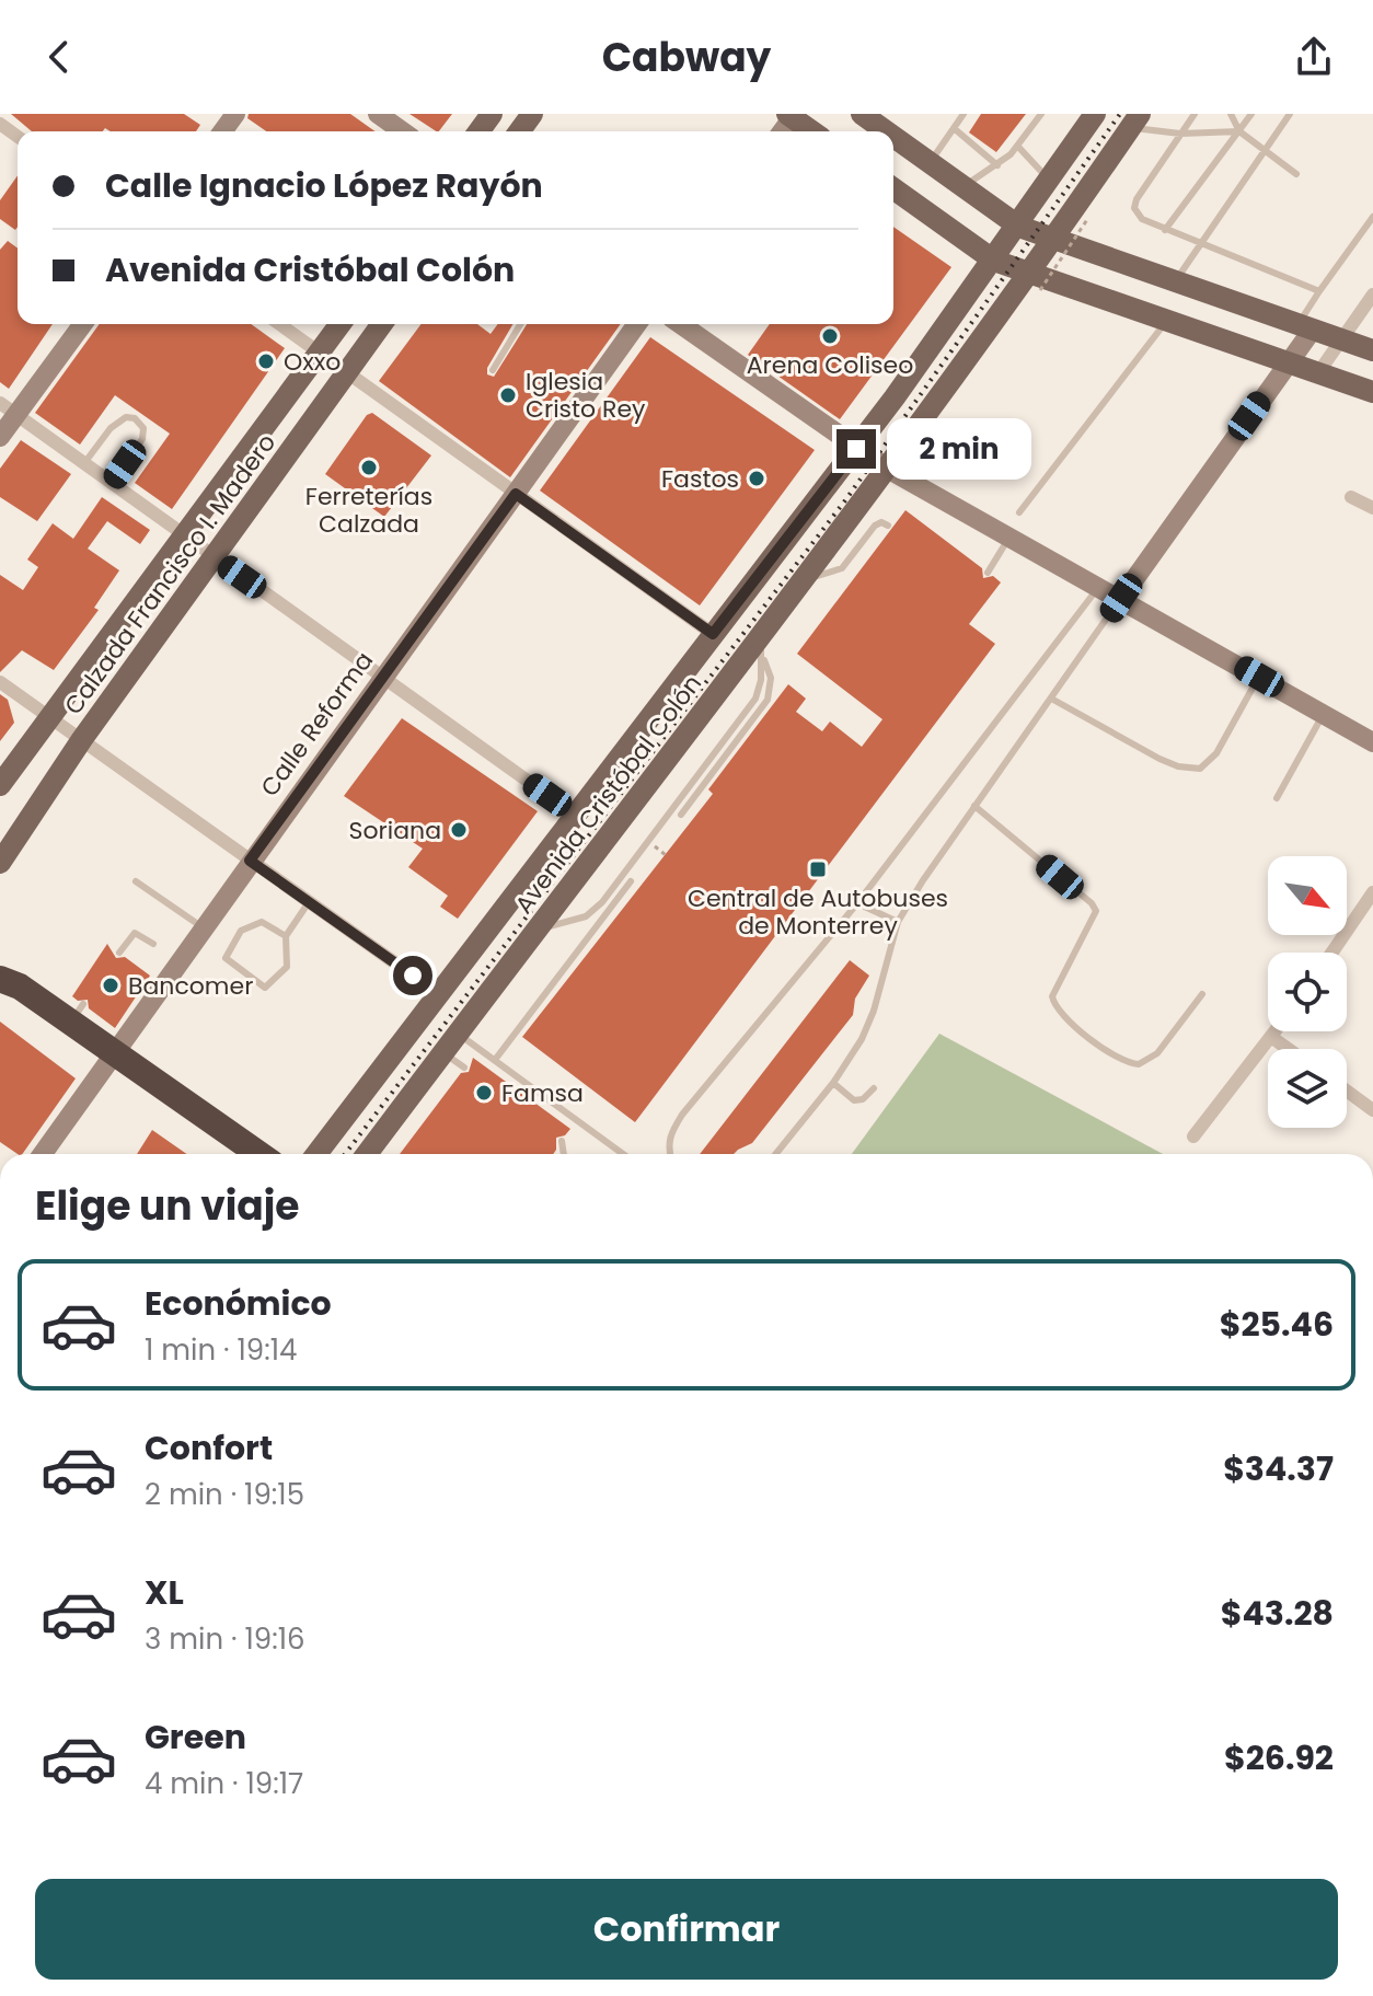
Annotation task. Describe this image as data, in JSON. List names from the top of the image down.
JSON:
{
  "streets": {
    "main road": ["Calzada Francisco I. Madero", "Avenida Cristóbal Colón"],
    "street": ["Calle Reforma"]
  },
  "places": {
    "other": [
      "Arena Coliseo",
      "Oxxo",
      "Iglesia Cristo Rey",
      "Ferreterías Calzada",
      "Fastos",
      "Soriana",
      "Bancomer",
      "Famsa"
    ],
    "transit": ["Central de Autobuses de Monterrey"]
  },
  "north": "bottom right",
  "page": {
    "header": "Cabway",
    "banner": ["Calle Ignacio López Rayón", "Avenida Cristóbal Colón"],
    "bubble": "2 min",
    "heading": "Elige un viaje",
    "list": [
      {
        "name": "Económico",
        "note": "1 min · 19:14",
        "value": "$25.46"
      },
      {
        "name": "Confort",
        "note": "2 min · 19:15",
        "value": "$34.37"
      },
      {
        "name": "XL",
        "note": "3 min · 19:16",
        "value": "$43.28"
      },
      {
        "name": "Green",
        "note": "4 min · 19:17",
        "value": "$26.92"
      }
    ],
    "buttons": "Confirmar"
  }
}
